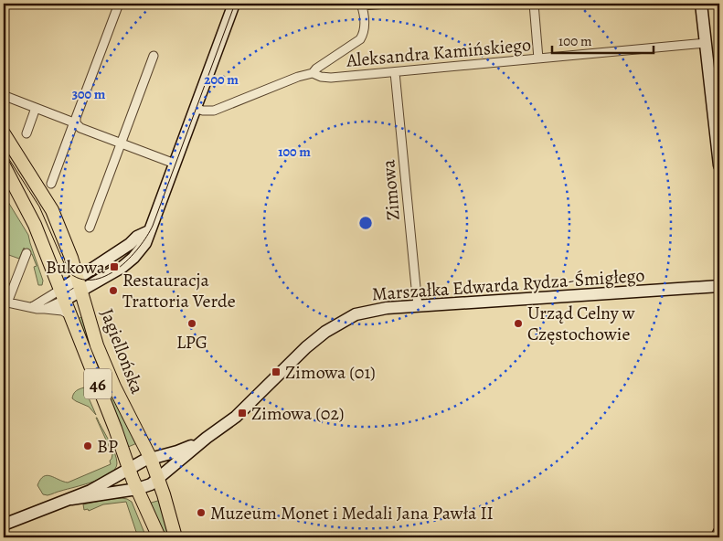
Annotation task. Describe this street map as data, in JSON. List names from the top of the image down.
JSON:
{
  "streets": {
    "main road": ["Jagiellońska", "46"],
    "street": ["Aleksandra Kamińskiego", "Zimowa", "Marszałka Edwarda Rydza-Śmigłego"]
  },
  "crossings": [
    ["Aleksandra Kamińskiego", "Zimowa"],
    ["Zimowa", "Marszałka Edwarda Rydza-Śmigłego"],
    ["Marszałka Edwarda Rydza-Śmigłego", "Jagiellońska"]
  ],
  "places": {
    "transit": ["Bukowa", "Zimowa (01)", "Zimowa (02)"],
    "other": [
      "Restauracja Trattoria Verde",
      "LPG",
      "Urząd Celny w Częstochowie",
      "BP",
      "Muzeum Monet i Medali Jana Pawła II"
    ]
  },
  "scale_bar": "100 m",
  "rings": ["200 m", "300 m", "100 m"]
}
